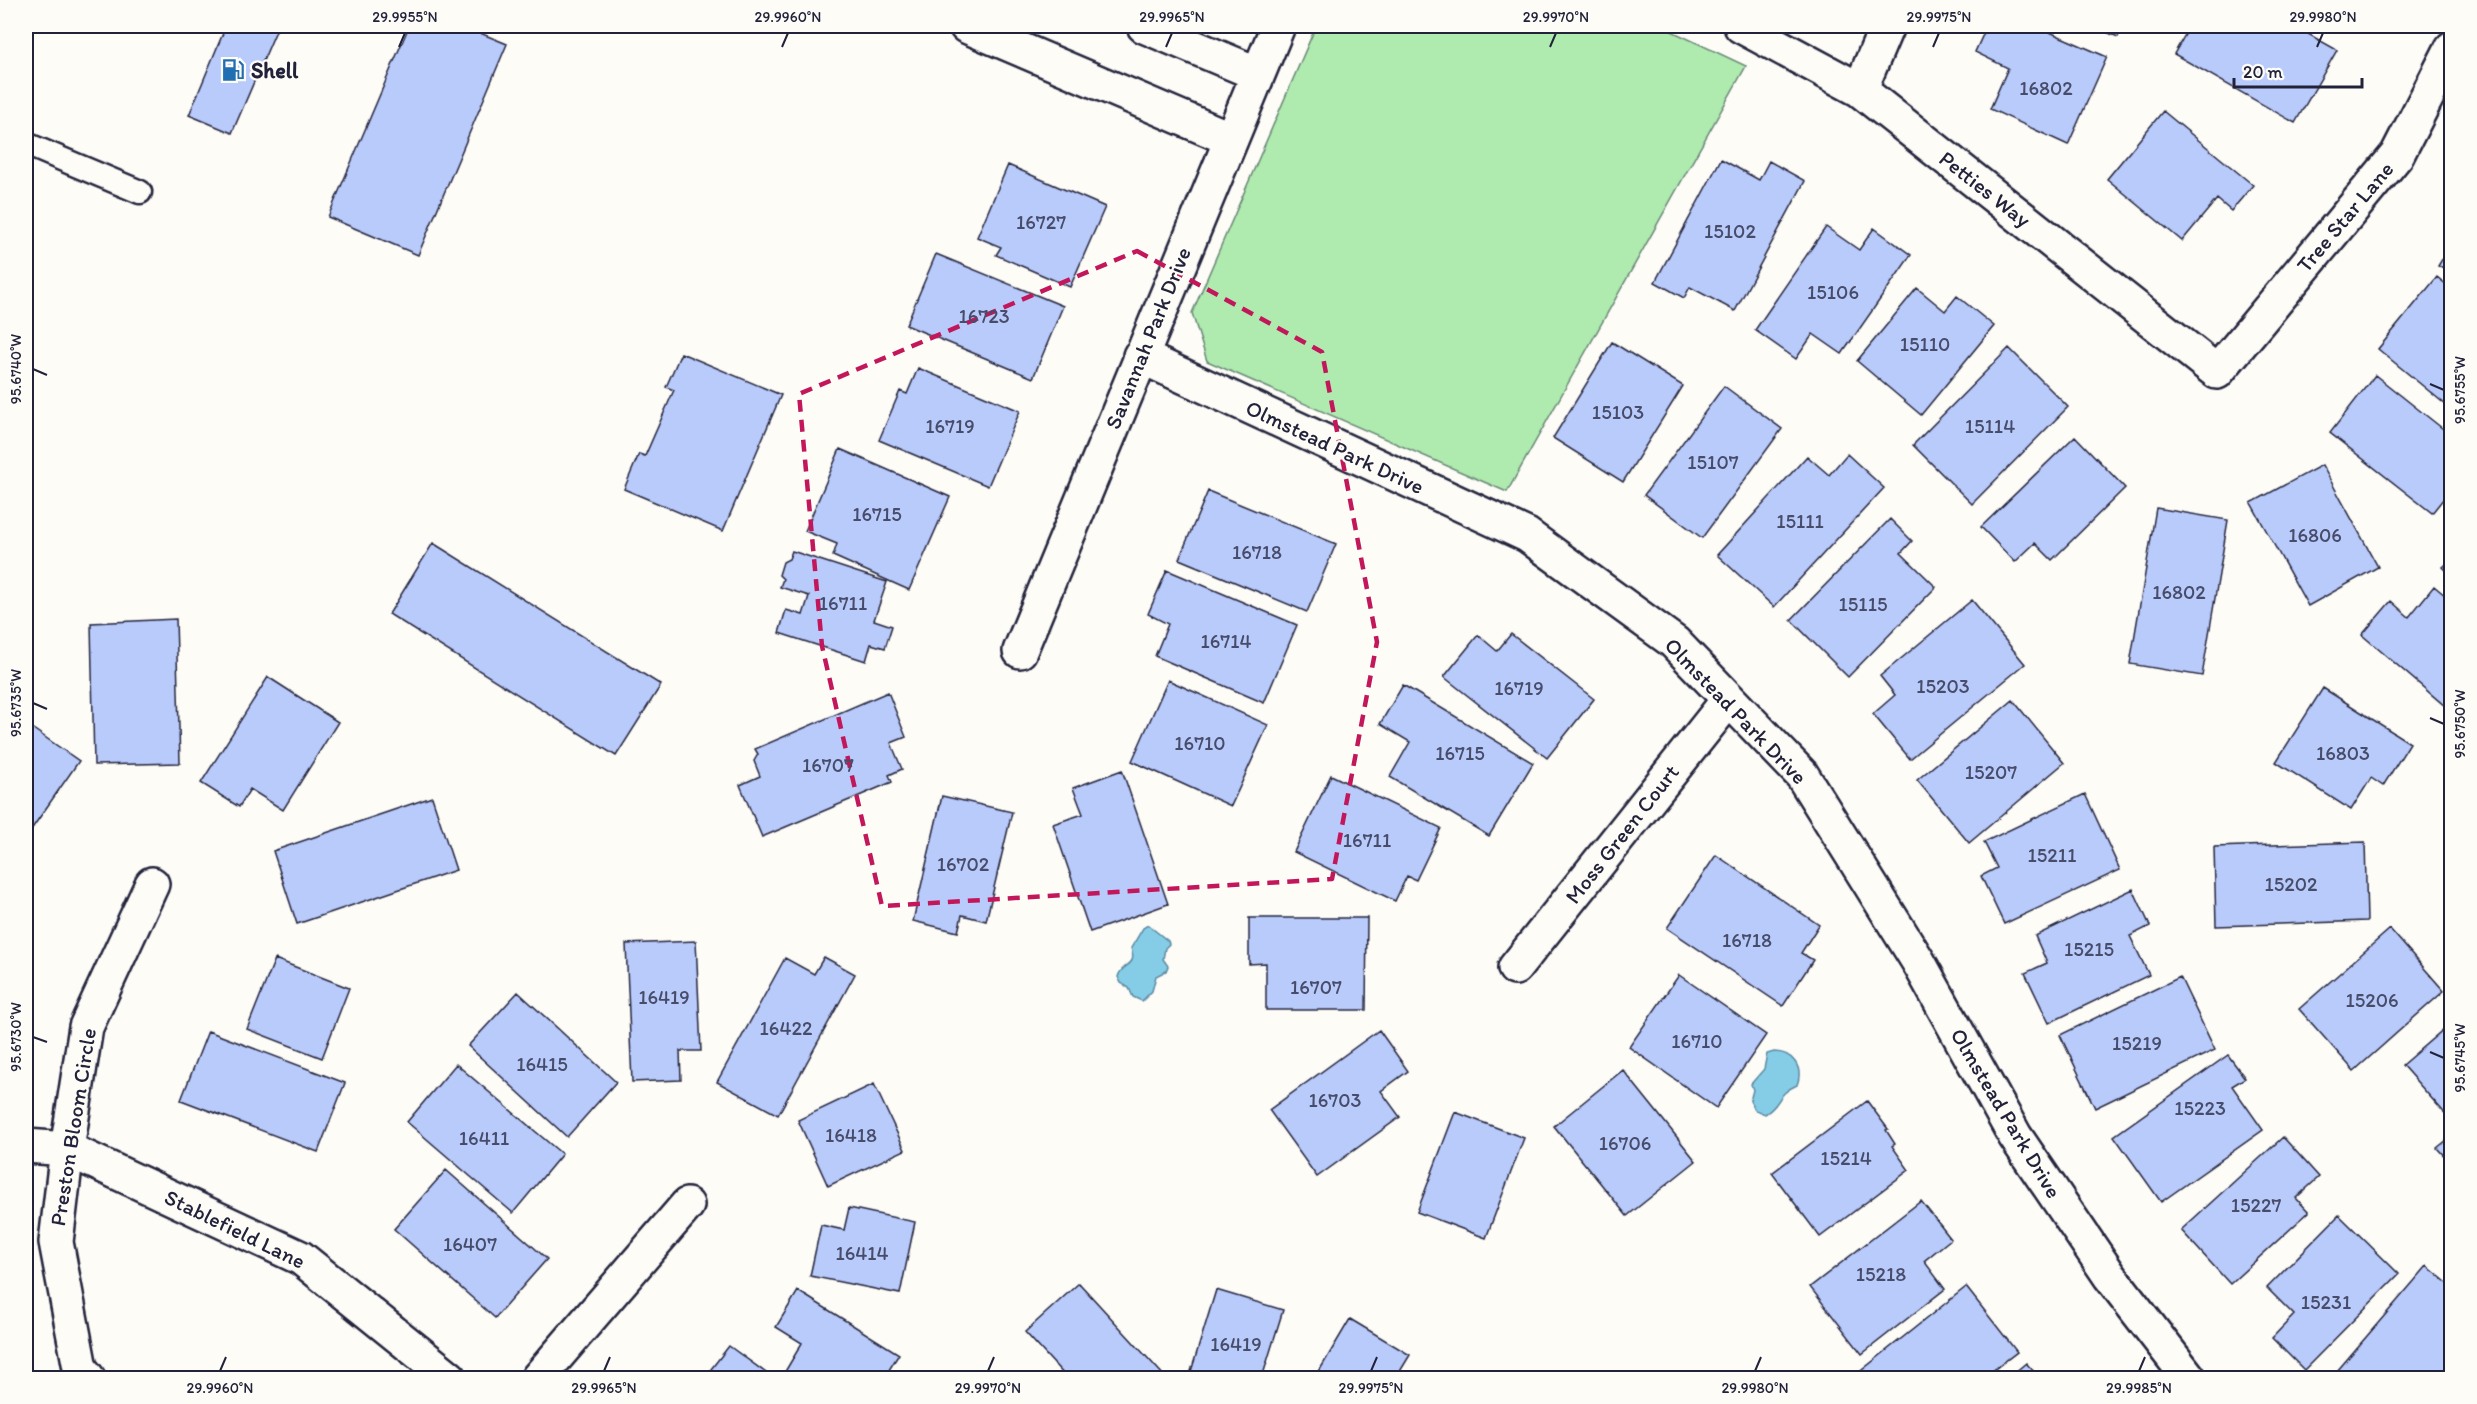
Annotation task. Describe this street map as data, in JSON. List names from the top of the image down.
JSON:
{
  "streets": {
    "street": [
      "Petties Way",
      "Tree Star Lane",
      "Savannah Park Drive",
      "Olmstead Park Drive",
      "Moss Green Court",
      "Preston Bloom Circle",
      "Stablefield Lane"
    ]
  },
  "crossings": [
    ["Petties Way", "Tree Star Lane"],
    ["Savannah Park Drive", "Olmstead Park Drive"],
    ["Olmstead Park Drive", "Moss Green Court"],
    ["Preston Bloom Circle", "Stablefield Lane"]
  ],
  "places": {
    "fuel station": ["Shell"]
  },
  "house_numbers": [
    "16802",
    "16727",
    "15102",
    "15106",
    "16723",
    "15110",
    "15103",
    "16719",
    "15114",
    "15107",
    "16715",
    "15111",
    "16806",
    "16718",
    "16802",
    "16711",
    "15115",
    "16714",
    "15203",
    "16719",
    "16710",
    "16715",
    "16803",
    "16707",
    "15207",
    "16711",
    "15211",
    "16702",
    "15202",
    "16718",
    "15215",
    "16707",
    "16419",
    "15206",
    "16422",
    "16710",
    "15219",
    "16415",
    "16703",
    "15223",
    "16418",
    "16411",
    "16706",
    "15214",
    "15227",
    "16407",
    "16414",
    "15218",
    "15231",
    "16419"
  ],
  "scale_bar": "20 m",
  "coordinates": [
    "29.9955°N",
    "29.9960°N",
    "29.9965°N",
    "29.9970°N",
    "29.9975°N",
    "29.9980°N",
    "95.6740°W",
    "95.6755°W",
    "95.6735°W",
    "95.6750°W",
    "95.6730°W",
    "95.6745°W",
    "29.9985°N"
  ]
}
